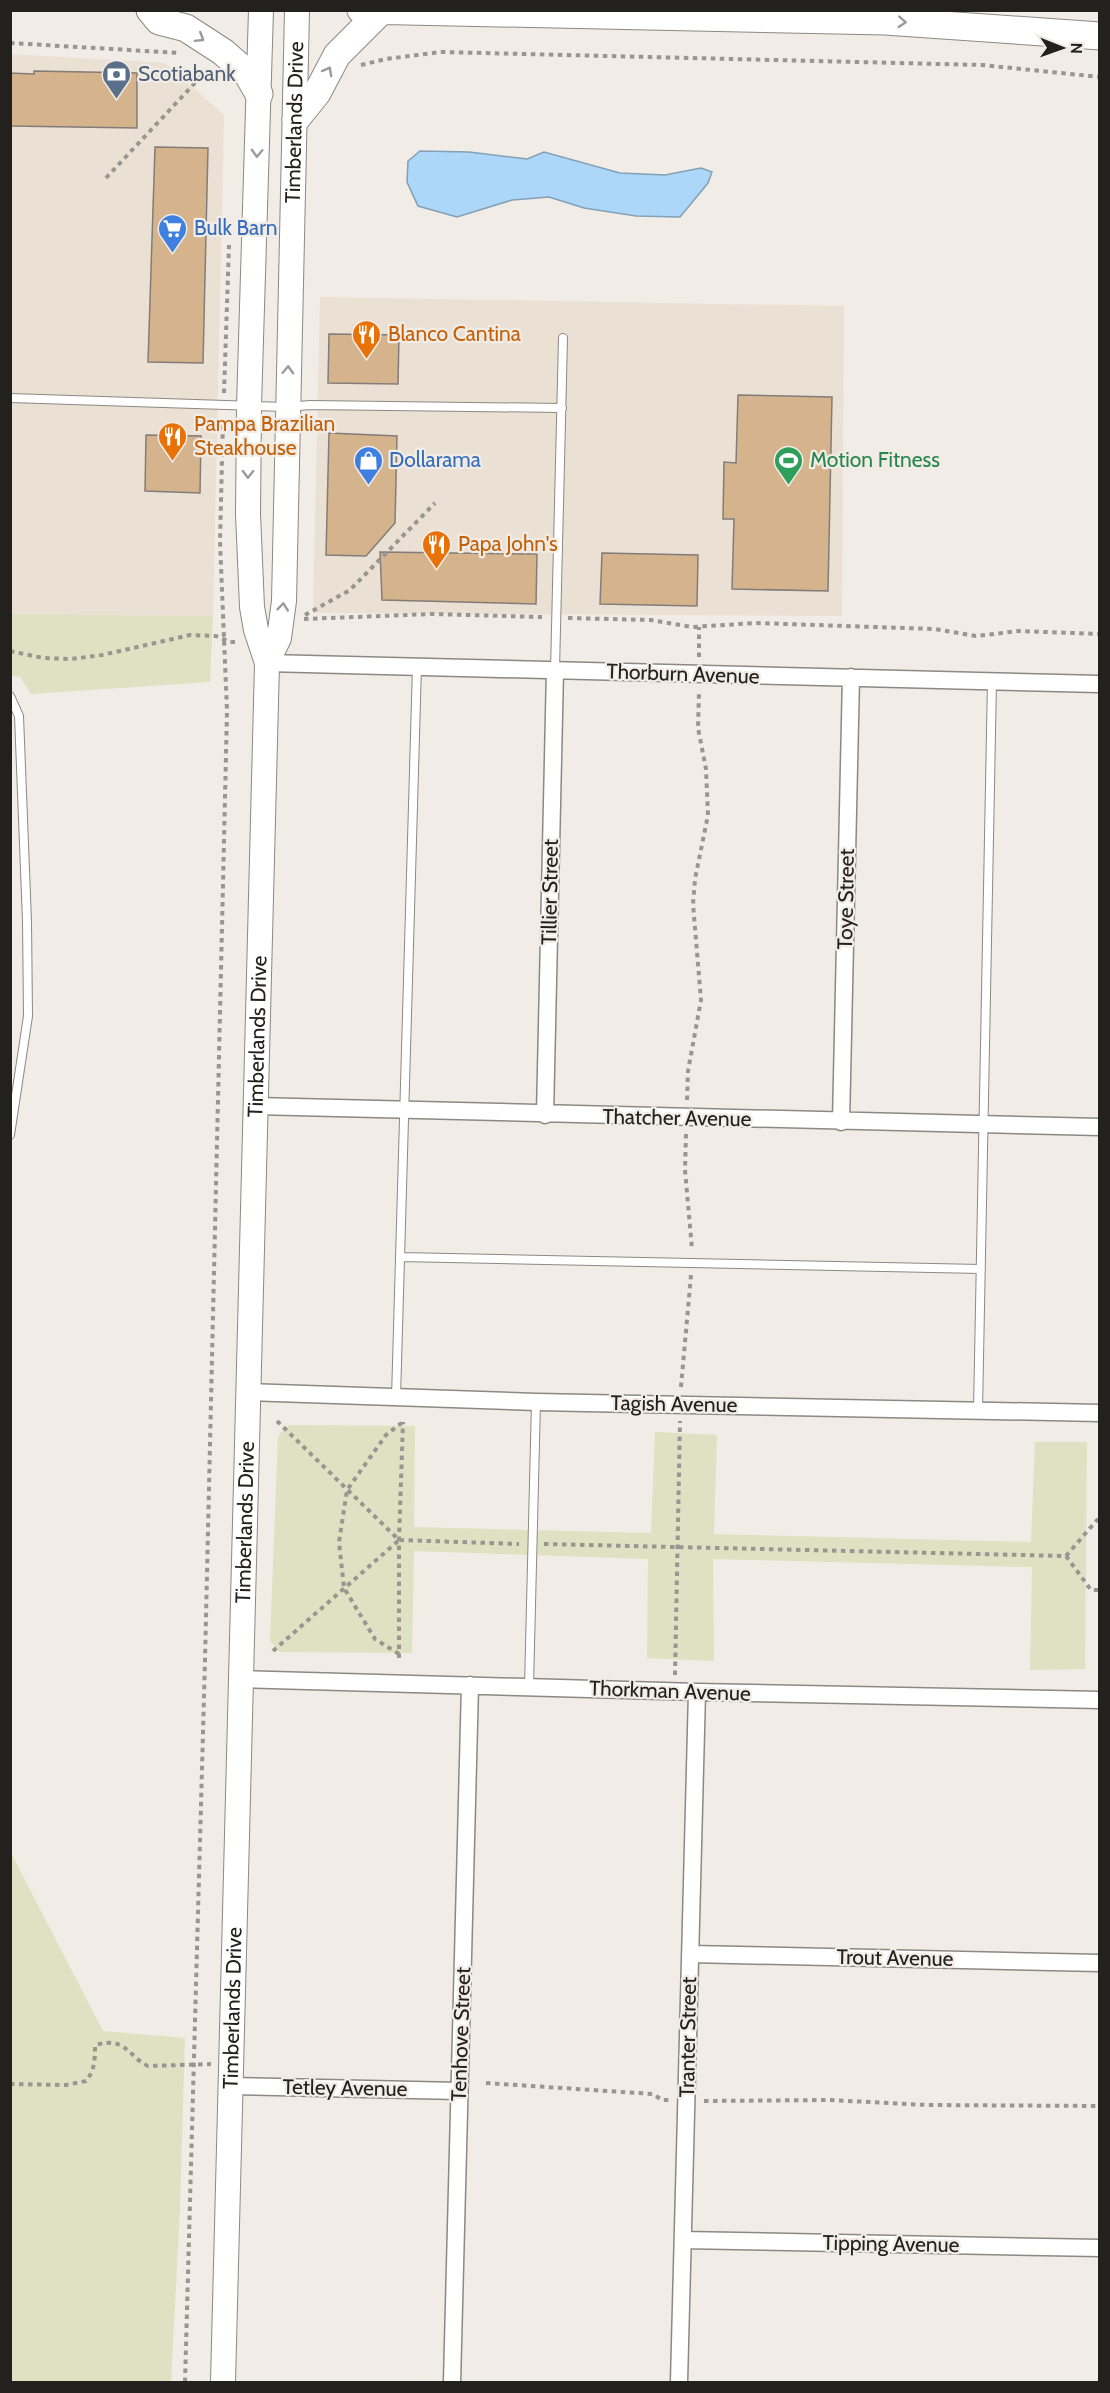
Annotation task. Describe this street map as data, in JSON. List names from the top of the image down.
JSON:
{
  "streets": {
    "street": [
      "Timberlands Drive",
      "Thorburn Avenue",
      "Tillier Street",
      "Toye Street",
      "Thatcher Avenue",
      "Tagish Avenue",
      "Thorkman Avenue",
      "Trout Avenue",
      "Tenhove Street",
      "Tranter Street",
      "Tetley Avenue",
      "Tipping Avenue"
    ]
  },
  "crossings": [
    ["Timberlands Drive", "Thorburn Avenue"],
    ["Timberlands Drive", "Thatcher Avenue"],
    ["Timberlands Drive", "Tagish Avenue"],
    ["Timberlands Drive", "Thorkman Avenue"],
    ["Timberlands Drive", "Tetley Avenue"],
    ["Thorburn Avenue", "Tillier Street"],
    ["Thorburn Avenue", "Toye Street"],
    ["Tillier Street", "Thatcher Avenue"],
    ["Toye Street", "Thatcher Avenue"],
    ["Thorkman Avenue", "Tenhove Street"],
    ["Thorkman Avenue", "Tranter Street"],
    ["Trout Avenue", "Tranter Street"],
    ["Tenhove Street", "Tetley Avenue"],
    ["Tranter Street", "Tipping Avenue"]
  ],
  "places": {
    "bank": ["Scotiabank"],
    "supermarket": ["Bulk Barn"],
    "restaurant": ["Blanco Cantina", "Pampa Brazilian Steakhouse", "Papa John's"],
    "shop": ["Dollarama"],
    "sports": ["Motion Fitness"]
  },
  "north": "right"
}
